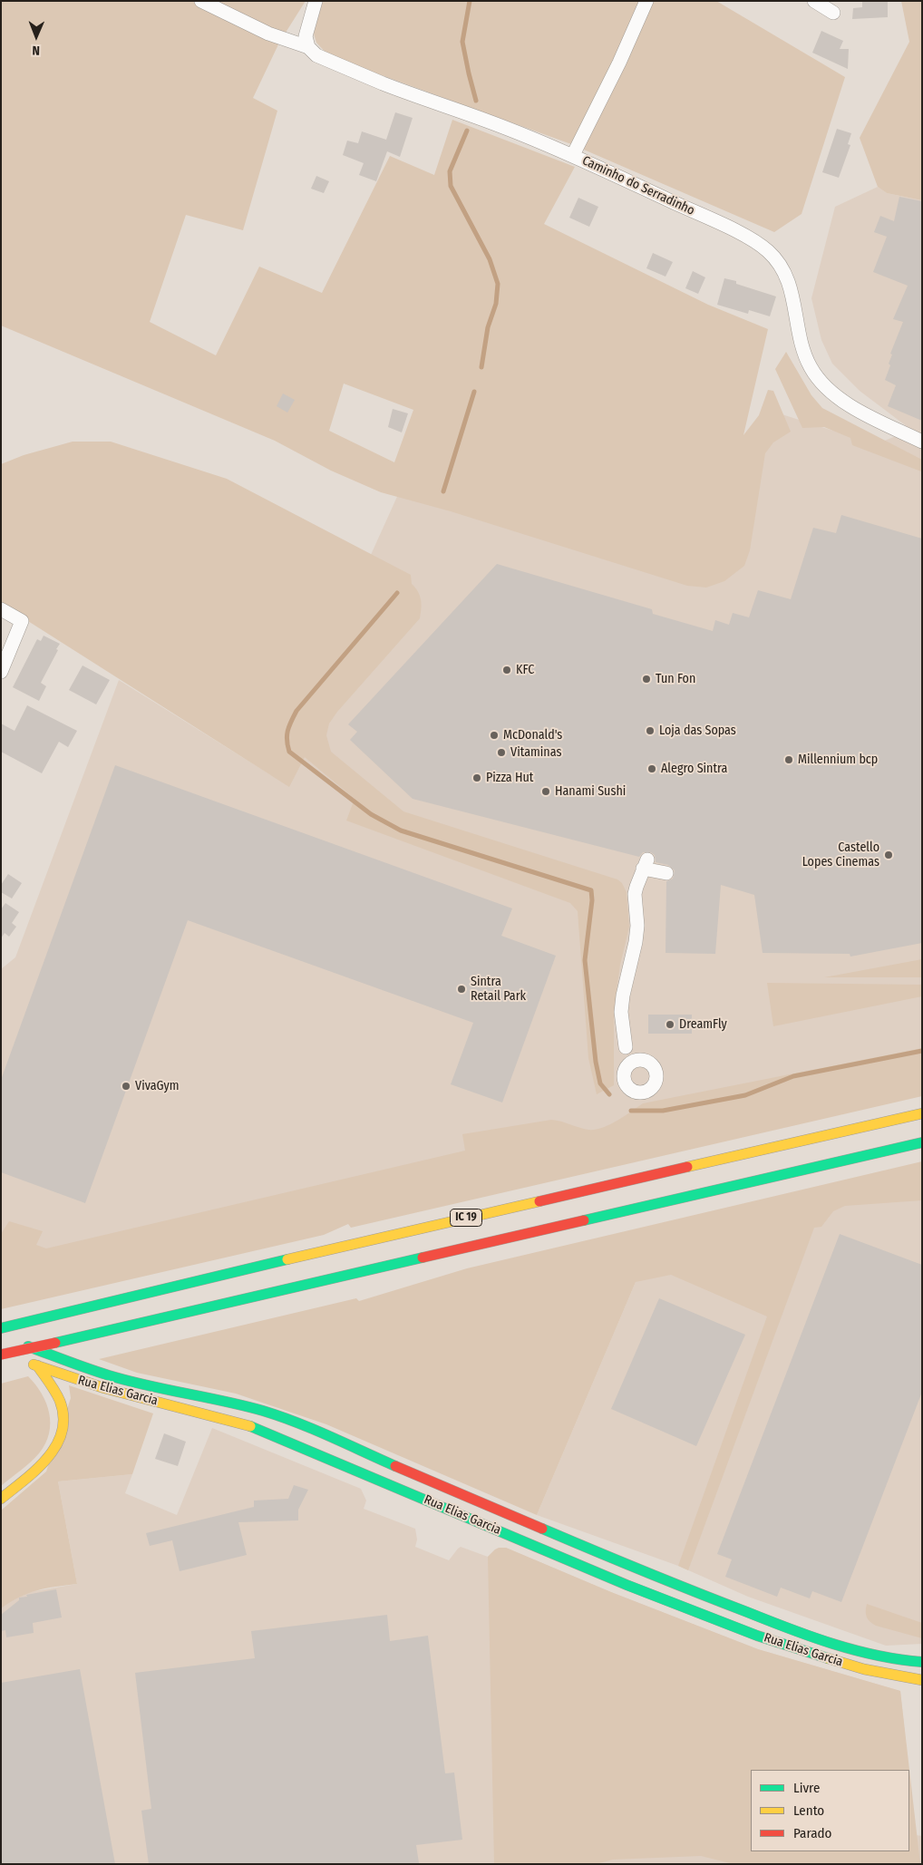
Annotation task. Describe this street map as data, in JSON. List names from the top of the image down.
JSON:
{
  "streets": {
    "main road": ["IC 19", "Rua Elias Garcia"],
    "street": ["Caminho do Serradinho"]
  },
  "crossings": [
    ["IC 19", "Rua Elias Garcia"]
  ],
  "places": [
    "KFC",
    "Tun Fon",
    "Loja das Sopas",
    "McDonald's",
    "Vitaminas",
    "Millennium bcp",
    "Alegro Sintra",
    "Pizza Hut",
    "Hanami Sushi",
    "Castello Lopes Cinemas",
    "Sintra Retail Park",
    "DreamFly",
    "VivaGym"
  ],
  "legend": ["Livre", "Lento", "Parado"],
  "north": "bottom"
}
